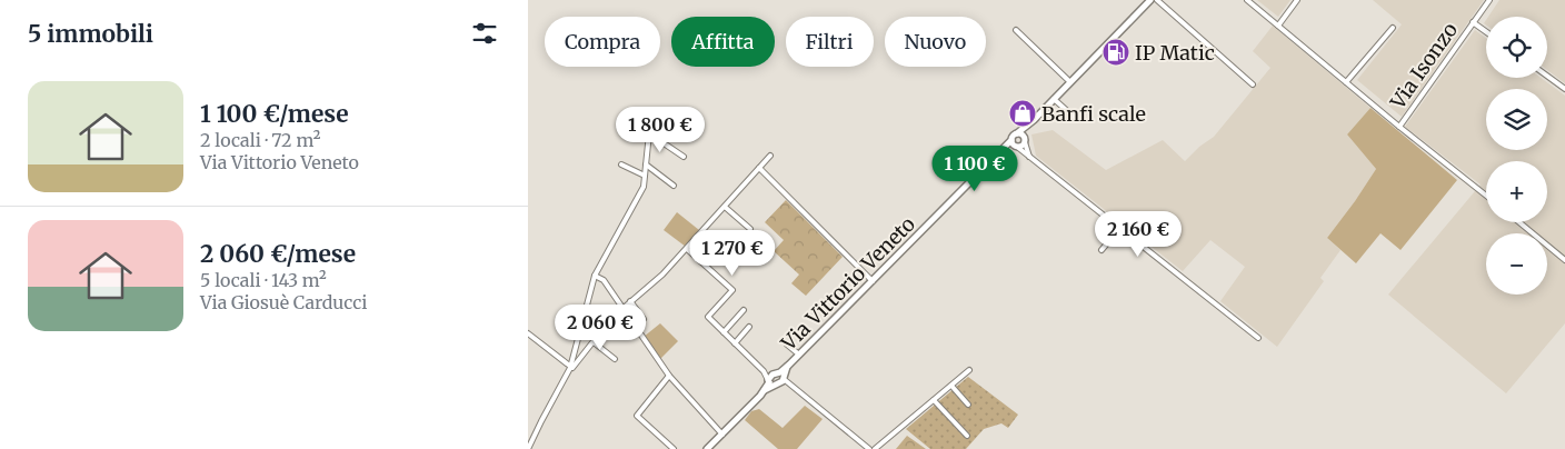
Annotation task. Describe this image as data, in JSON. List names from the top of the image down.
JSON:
{
  "streets": {
    "street": ["Via Isonzo", "Via Vittorio Veneto"]
  },
  "places": {
    "fuel station": ["IP Matic"],
    "shop": ["Banfi scale"]
  },
  "page": {
    "heading": "5 immobili",
    "map_buttons": ["+", "−"],
    "chip": [
      "Compra",
      "Affitta",
      "Filtri",
      "Nuovo"
    ],
    "list": [
      {
        "name": "1 100 €/mese",
        "note": "2 locali · 72 m² · Via Vittorio Veneto"
      },
      {
        "name": "2 060 €/mese",
        "note": "5 locali · 143 m² · Via Giosuè Carducci"
      }
    ],
    "price": [
      "1 800 €",
      "1 100 €",
      "2 160 €",
      "1 270 €",
      "2 060 €"
    ]
  }
}
